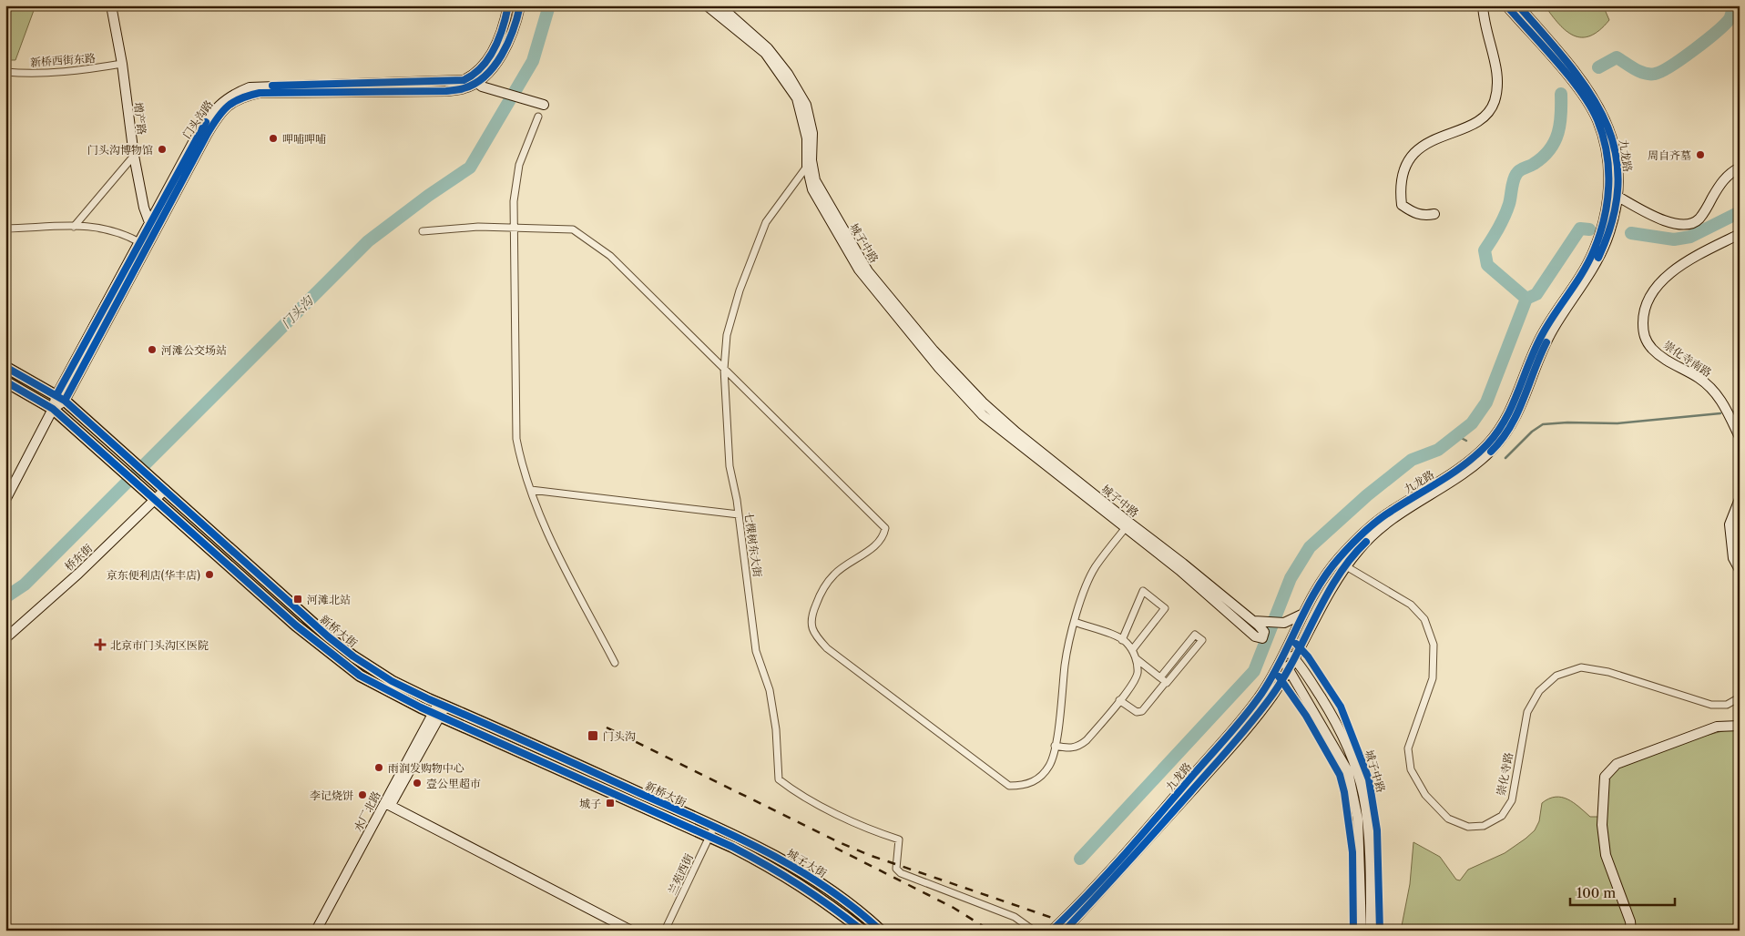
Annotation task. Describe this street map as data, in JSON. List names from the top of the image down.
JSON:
{
  "streets": {
    "main road": [
      "增产路",
      "门头沟路",
      "九龙路",
      "城子中路",
      "崇化寺南路",
      "桥东街",
      "新桥大街",
      "水厂北路",
      "城子大街"
    ],
    "street": [
      "新桥西街东路",
      "七棵树东大街",
      "崇化寺路",
      "兰苑西街"
    ]
  },
  "crossings": [
    ["新桥西街东路", "增产路"],
    ["增产路", "门头沟路"],
    ["门头沟路", "新桥大街"],
    ["九龙路", "城子中路"],
    ["九龙路", "崇化寺路"],
    ["城子中路", "七棵树东大街"],
    ["桥东街", "新桥大街"],
    ["新桥大街", "水厂北路"],
    ["新桥大街", "城子大街"],
    ["新桥大街", "兰苑西街"],
    ["城子大街", "兰苑西街"]
  ],
  "water": ["门头沟"],
  "places": {
    "other": [
      "呷哺呷哺",
      "门头沟博物馆",
      "周自齐墓",
      "河滩公交场站",
      "京东便利店(华丰店)",
      "雨润发购物中心",
      "壹公里超市",
      "李记烧饼"
    ],
    "transit": ["河滩北站", "门头沟", "城子"],
    "health": ["北京市门头沟区医院"]
  },
  "scale_bar": "100 m"
}
